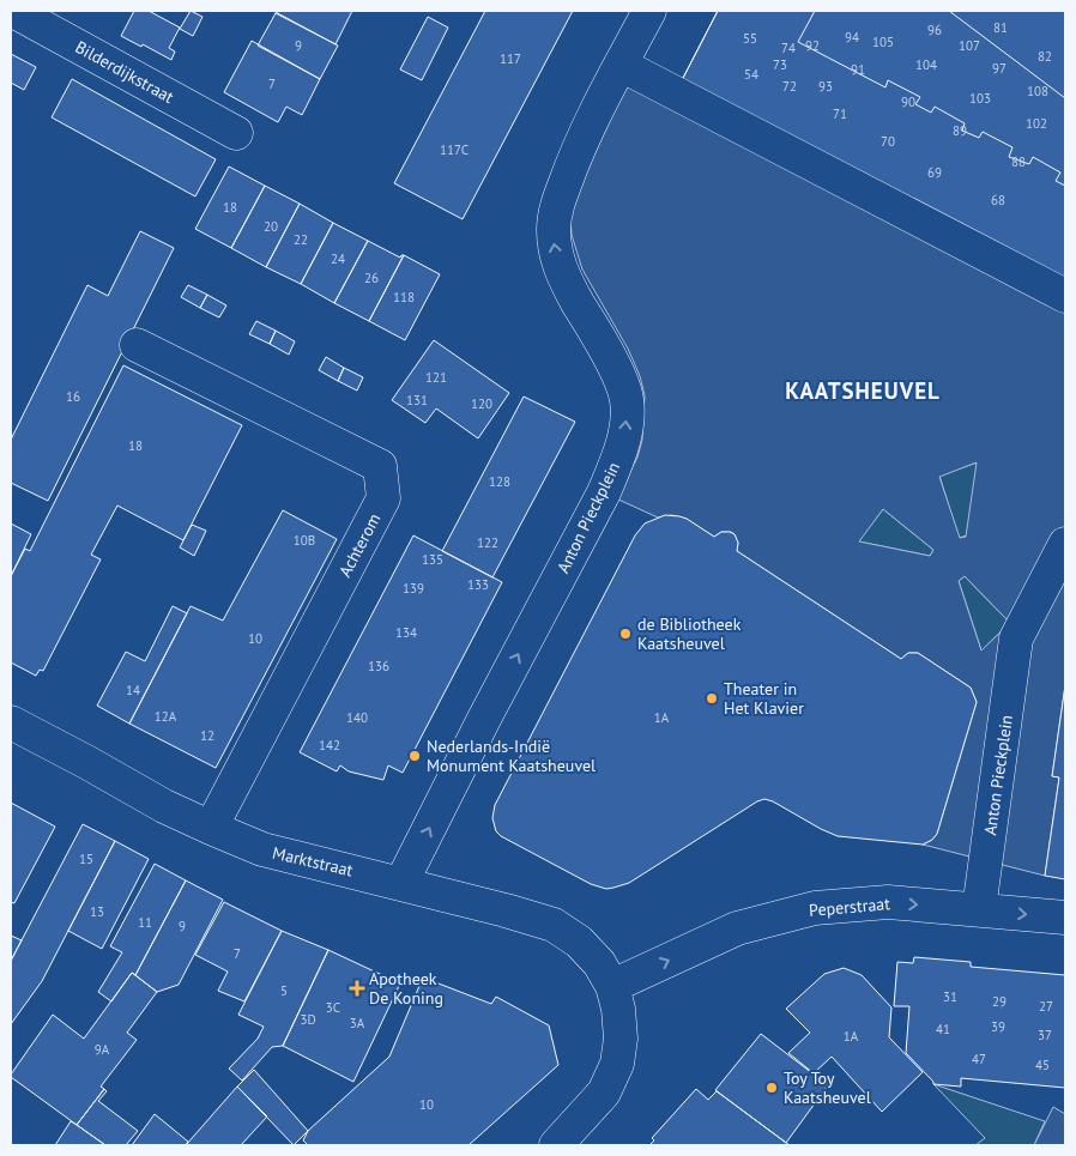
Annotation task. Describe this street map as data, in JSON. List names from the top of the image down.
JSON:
{
  "streets": {
    "street": [
      "Bilderdijkstraat",
      "Anton Pieckplein",
      "Achterom",
      "Marktstraat",
      "Peperstraat"
    ]
  },
  "crossings": [
    ["Anton Pieckplein", "Marktstraat"],
    ["Anton Pieckplein", "Peperstraat"],
    ["Achterom", "Marktstraat"],
    ["Marktstraat", "Peperstraat"]
  ],
  "one_way": ["Anton Pieckplein", "Peperstraat"],
  "districts": ["KAATSHEUVEL"],
  "places": {
    "other": [
      "de Bibliotheek Kaatsheuvel",
      "Theater in Het Klavier",
      "Nederlands-Indië Monument Kaatsheuvel",
      "Toy Toy Kaatsheuvel"
    ],
    "health": ["Apotheek De Koning"]
  },
  "house_numbers": [
    "81",
    "96",
    "94",
    "55",
    "105",
    "9",
    "92",
    "107",
    "74",
    "82",
    "117",
    "73",
    "104",
    "97",
    "91",
    "54",
    "7",
    "72",
    "93",
    "108",
    "103",
    "90",
    "71",
    "102",
    "89",
    "70",
    "117C",
    "88",
    "69",
    "68",
    "18",
    "20",
    "22",
    "24",
    "26",
    "118",
    "121",
    "16",
    "131",
    "120",
    "18",
    "128",
    "10B",
    "122",
    "135",
    "133",
    "139",
    "134",
    "10",
    "136",
    "14",
    "12A",
    "140",
    "1A",
    "12",
    "142",
    "15",
    "13",
    "11",
    "9",
    "7",
    "5",
    "31",
    "29",
    "27",
    "3C",
    "3D",
    "3A",
    "39",
    "41",
    "37",
    "1A",
    "9A",
    "47",
    "45",
    "10"
  ]
}
